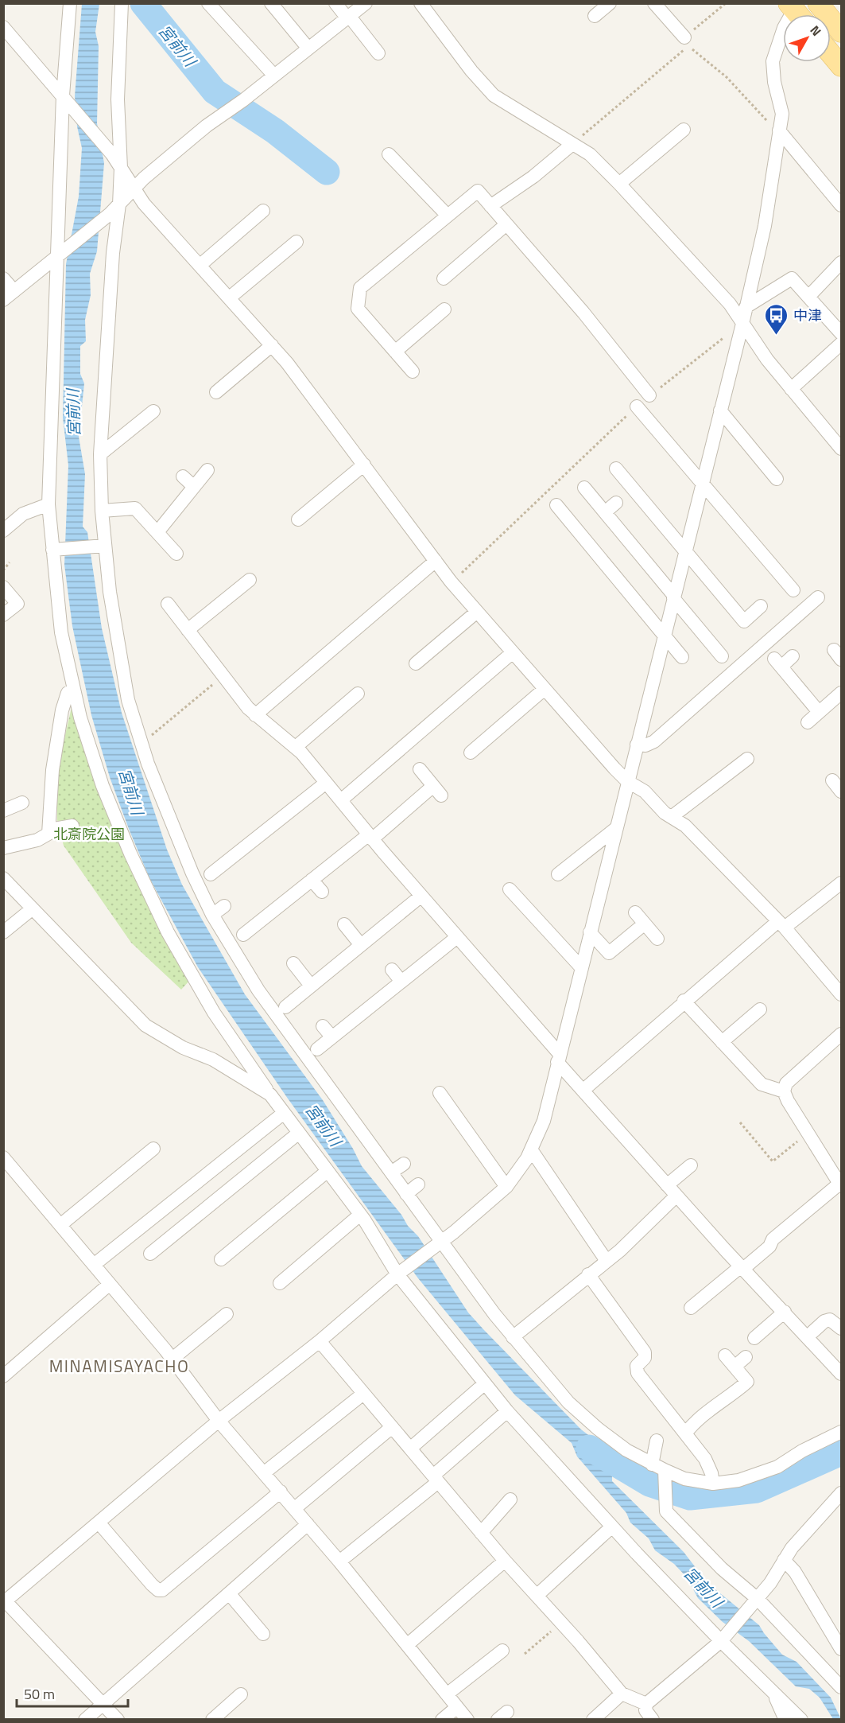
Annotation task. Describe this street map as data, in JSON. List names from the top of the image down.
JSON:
{
  "districts": ["MINAMISAYACHO"],
  "water": ["宮前川"],
  "parks": ["北斎院公園"],
  "places": {
    "bus stop": ["中津"]
  },
  "scale_bar": "50 m",
  "north": "top right"
}
